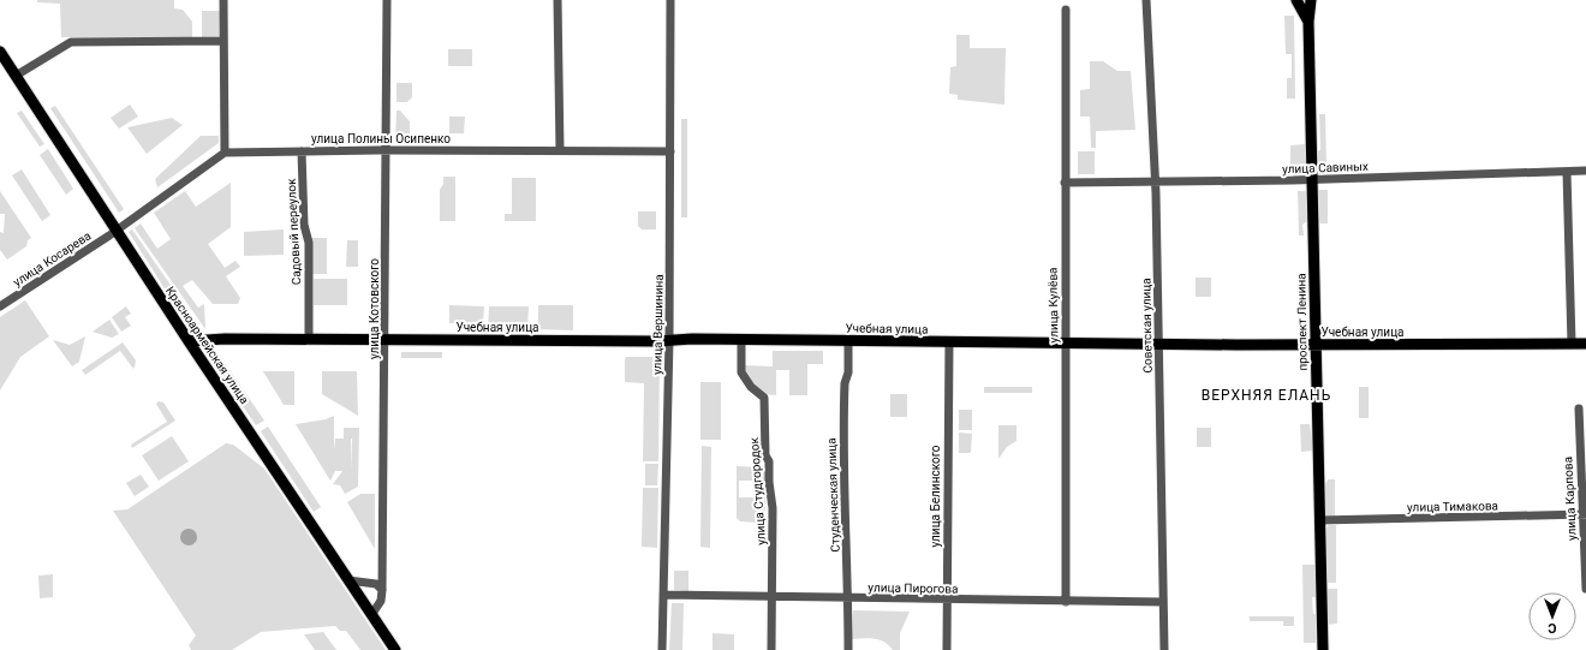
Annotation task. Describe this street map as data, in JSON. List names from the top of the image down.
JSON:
{
  "streets": {
    "main road": ["проспект Ленина", "Учебная улица", "Красноармейская улица"],
    "street": [
      "улица Полины Осипенко",
      "улица Савиных",
      "Садовый переулок",
      "улица Косарева",
      "улица Кулёва",
      "улица Котовского",
      "улица Вершинина",
      "Советская улица",
      "улица Студгородок",
      "Студенческая улица",
      "улица Белинского",
      "улица Карпова",
      "улица Тимакова",
      "улица Пирогова"
    ]
  },
  "crossings": [
    ["улица Полины Осипенко", "Садовый переулок"],
    ["улица Полины Осипенко", "улица Котовского"],
    ["улица Полины Осипенко", "улица Вершинина"],
    ["улица Савиных", "улица Кулёва"],
    ["улица Савиных", "проспект Ленина"],
    ["улица Савиных", "Советская улица"],
    ["Садовый переулок", "Учебная улица"],
    ["улица Косарева", "Красноармейская улица"],
    ["улица Кулёва", "Учебная улица"],
    ["улица Кулёва", "улица Пирогова"],
    ["улица Котовского", "Учебная улица"],
    ["улица Котовского", "Красноармейская улица"],
    ["проспект Ленина", "Учебная улица"],
    ["проспект Ленина", "улица Тимакова"],
    ["улица Вершинина", "Учебная улица"],
    ["улица Вершинина", "улица Пирогова"],
    ["Советская улица", "Учебная улица"],
    ["Советская улица", "улица Пирогова"],
    ["Учебная улица", "Красноармейская улица"],
    ["Учебная улица", "улица Студгородок"],
    ["Учебная улица", "Студенческая улица"],
    ["Учебная улица", "улица Белинского"],
    ["улица Студгородок", "улица Пирогова"],
    ["Студенческая улица", "улица Пирогова"],
    ["улица Белинского", "улица Пирогова"],
    ["улица Карпова", "улица Тимакова"]
  ],
  "districts": ["ВЕРХНЯЯ ЕЛАНЬ"],
  "north": "bottom"
}
